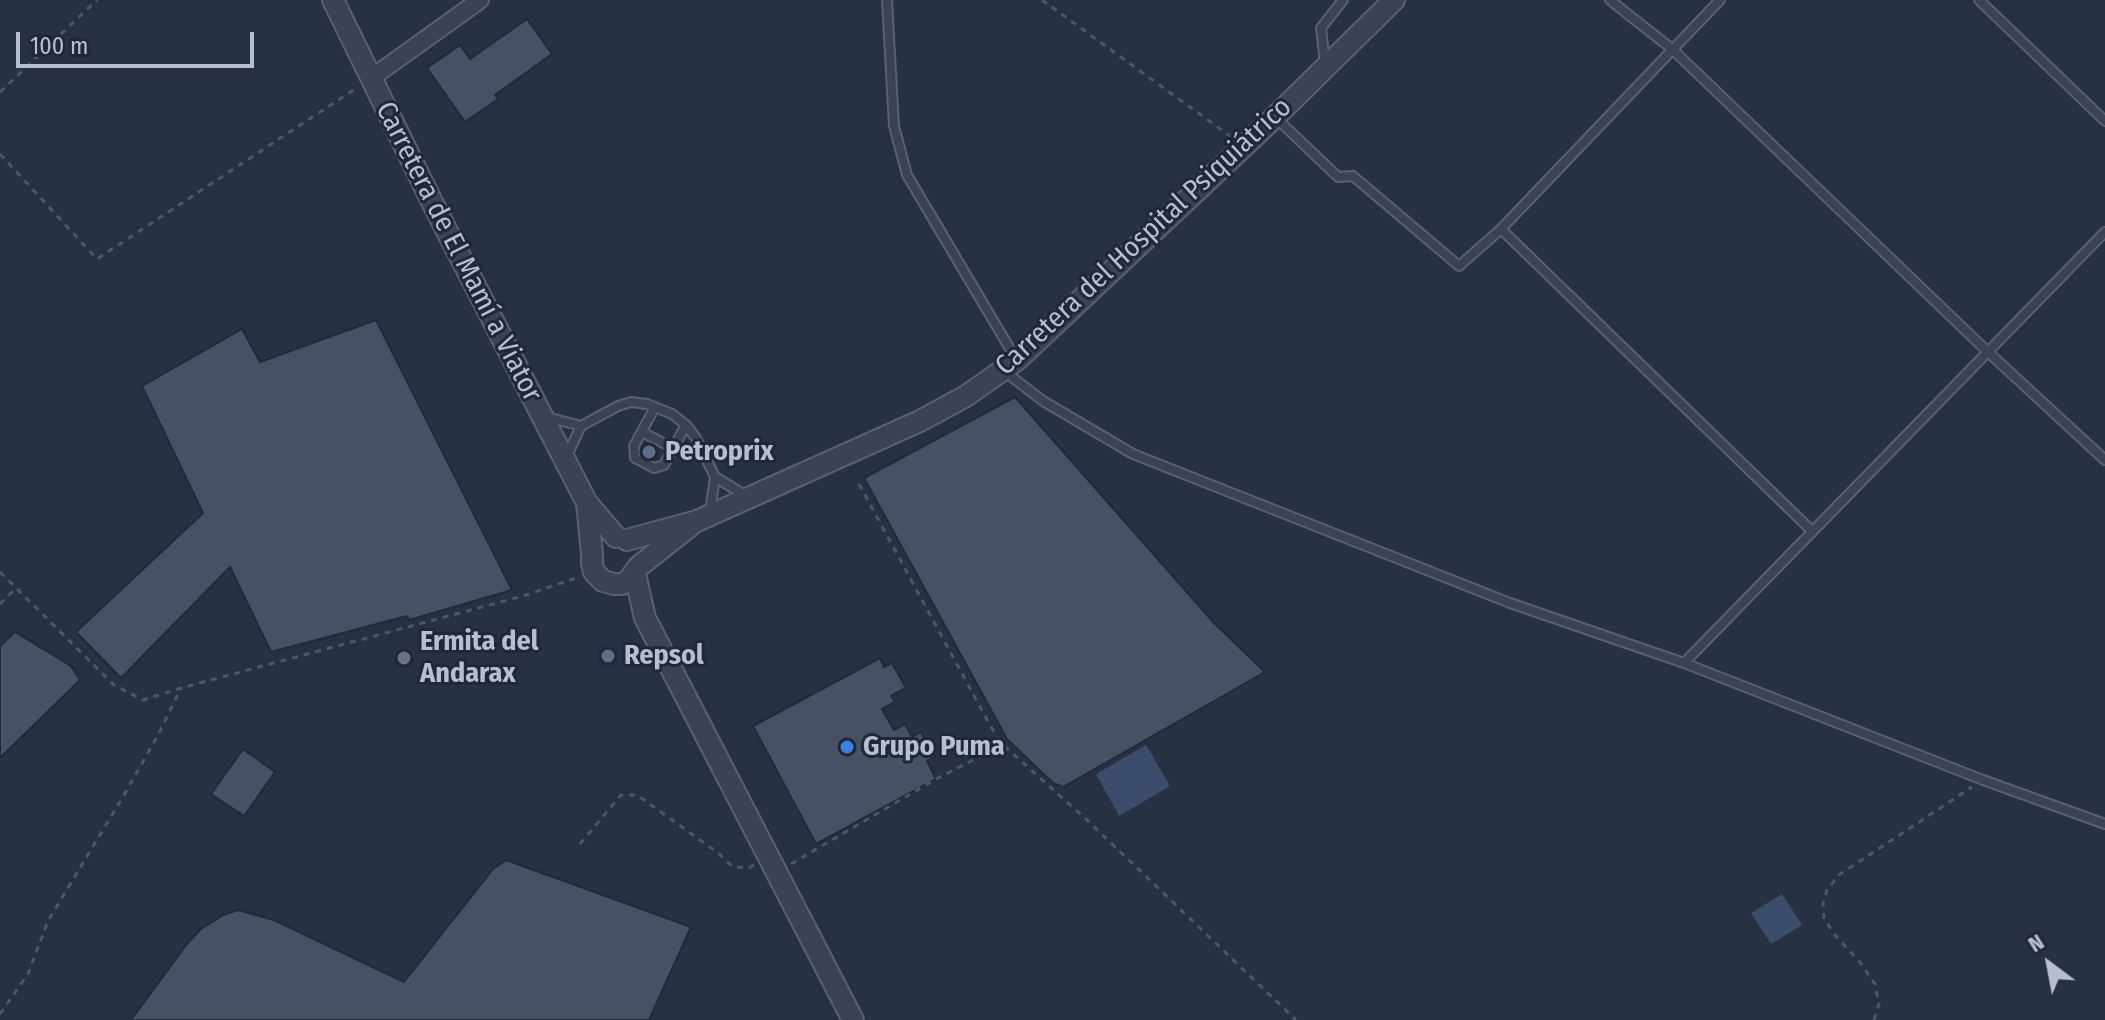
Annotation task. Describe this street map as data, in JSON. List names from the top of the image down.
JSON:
{
  "streets": {
    "street": ["Carretera del Hospital Psiquiátrico", "Carretera de El Mamí a Viator"]
  },
  "places": [
    "Petroprix",
    "Repsol",
    "Ermita del Andarax",
    "Grupo Puma"
  ],
  "scale_bar": "100 m",
  "north": "top left"
}
